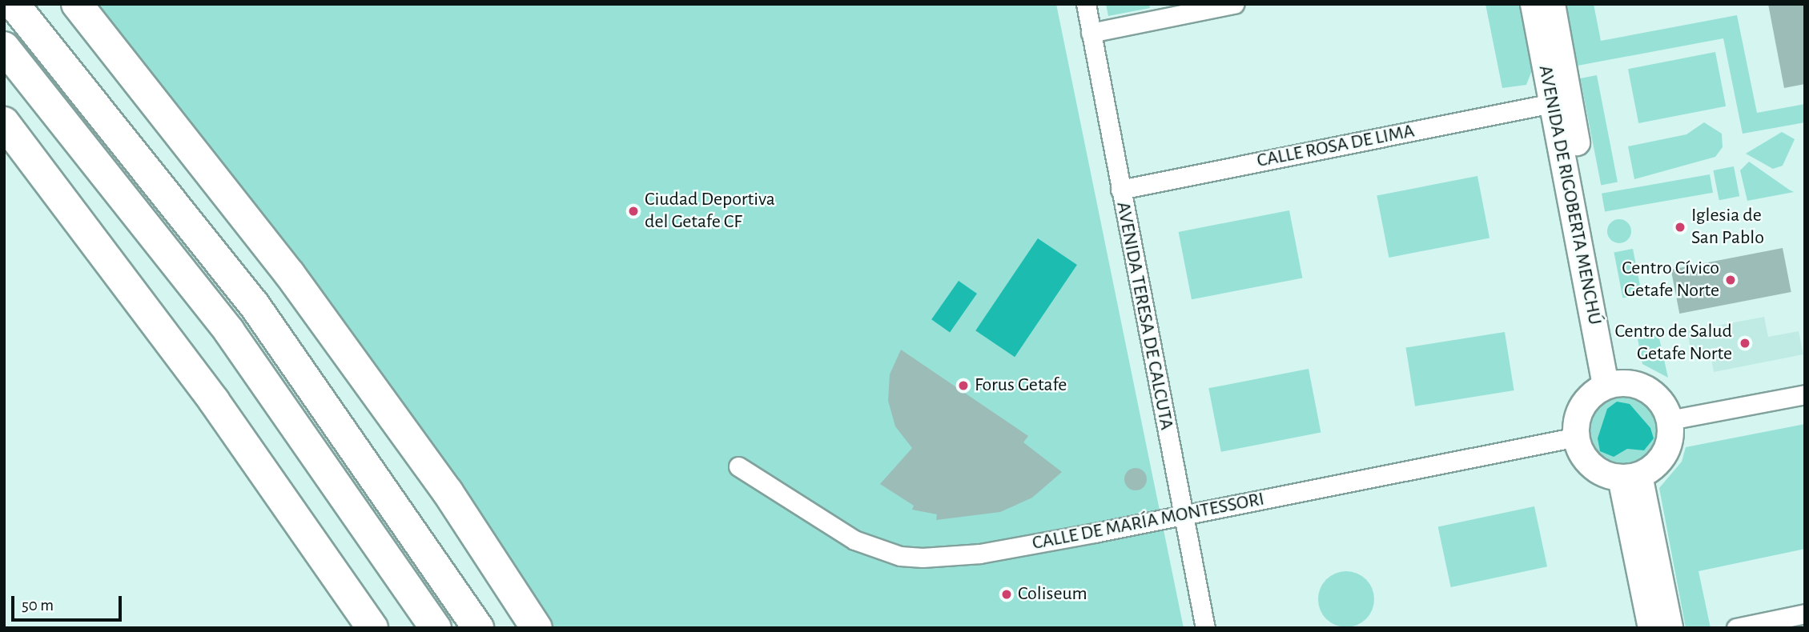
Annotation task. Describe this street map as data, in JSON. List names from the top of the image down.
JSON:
{
  "streets": {
    "street": [
      "CALLE ROSA DE LIMA",
      "AVENIDA DE RIGOBERTA MENCHÚ",
      "AVENIDA TERESA DE CALCUTA",
      "CALLE DE MARÍA MONTESSORI"
    ]
  },
  "crossings": [
    ["CALLE ROSA DE LIMA", "AVENIDA DE RIGOBERTA MENCHÚ"],
    ["CALLE ROSA DE LIMA", "AVENIDA TERESA DE CALCUTA"],
    ["AVENIDA DE RIGOBERTA MENCHÚ", "CALLE DE MARÍA MONTESSORI"],
    ["AVENIDA TERESA DE CALCUTA", "CALLE DE MARÍA MONTESSORI"]
  ],
  "places": [
    "Ciudad Deportiva del Getafe CF",
    "Iglesia de San Pablo",
    "Centro Cívico Getafe Norte",
    "Centro de Salud Getafe Norte",
    "Forus Getafe",
    "Coliseum"
  ],
  "scale_bar": "50 m"
}
